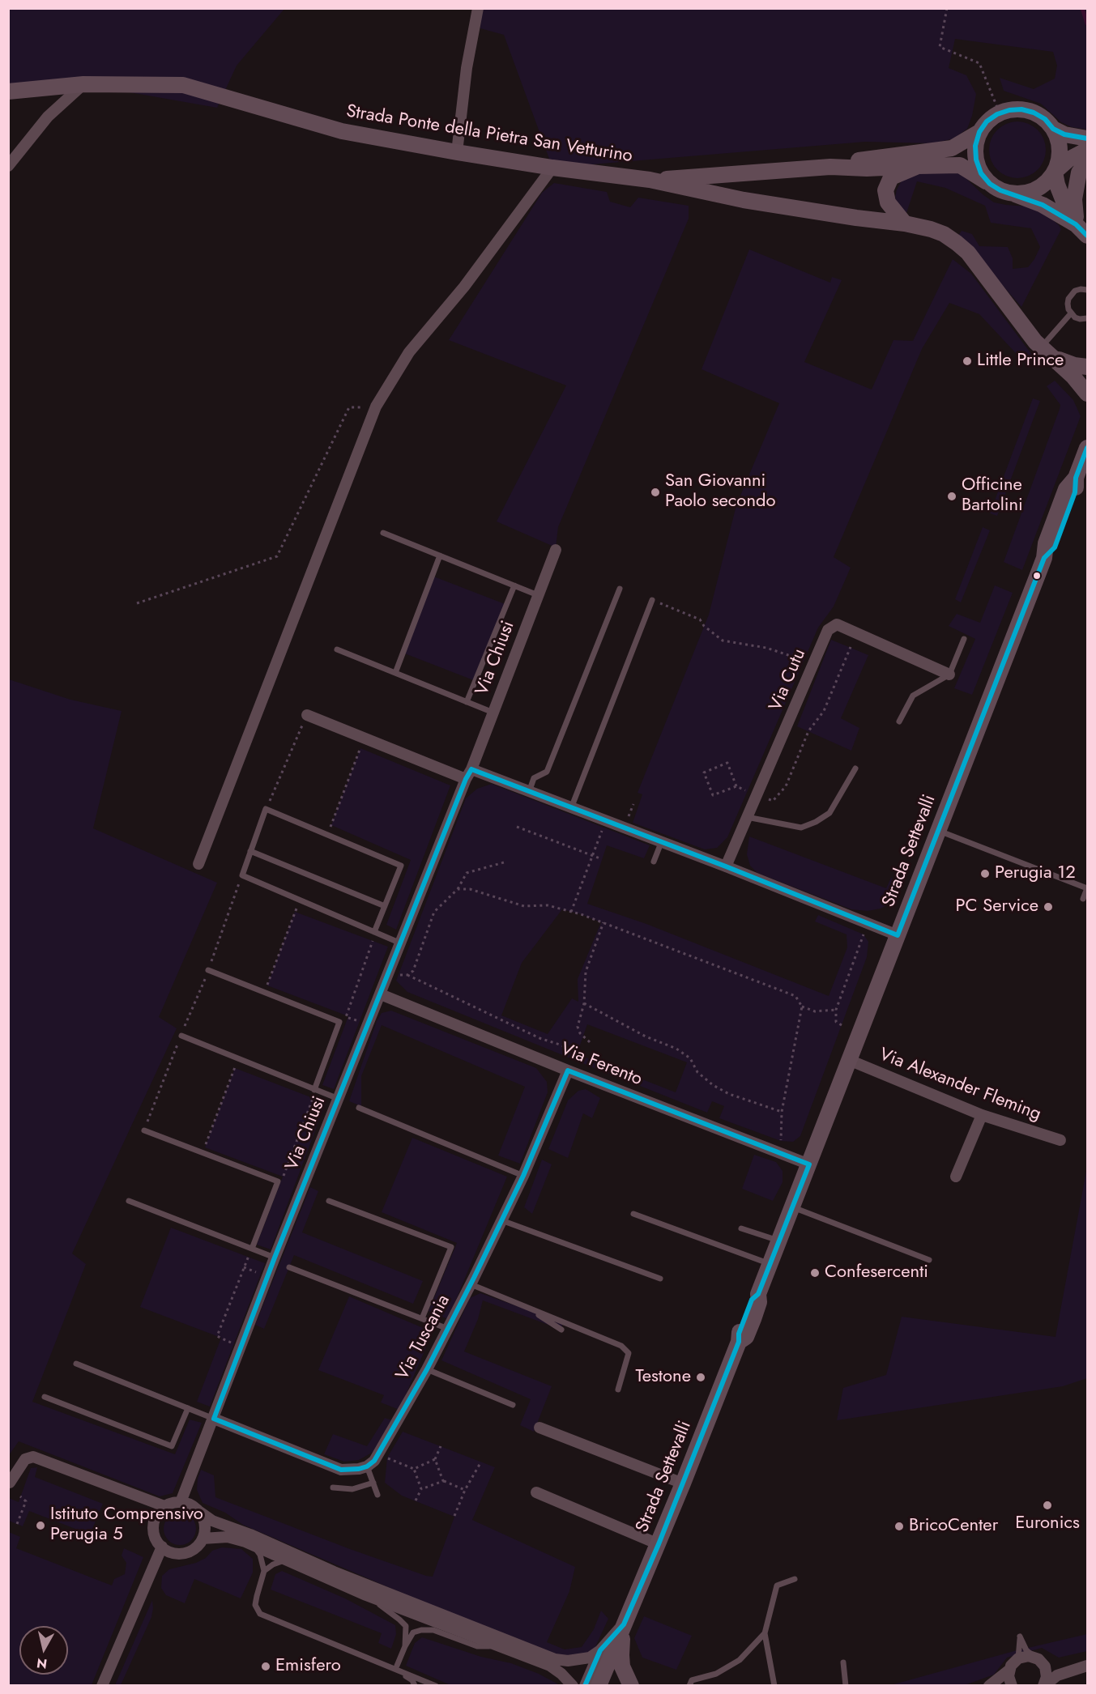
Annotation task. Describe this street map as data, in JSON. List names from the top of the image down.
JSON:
{
  "streets": {
    "main road": ["Strada Ponte della Pietra San Vetturino", "Strada Settevalli"],
    "street": [
      "Via Chiusi",
      "Via Cutu",
      "Via Ferento",
      "Via Alexander Fleming",
      "Via Tuscania"
    ]
  },
  "crossings": [
    ["Via Chiusi", "Via Ferento"],
    ["Strada Settevalli", "Via Ferento"],
    ["Strada Settevalli", "Via Alexander Fleming"],
    ["Via Ferento", "Via Tuscania"]
  ],
  "places": [
    "Little Prince",
    "San Giovanni Paolo secondo",
    "Officine Bartolini",
    "Perugia 12",
    "PC Service",
    "Confesercenti",
    "Testone",
    "Euronics",
    "Istituto Comprensivo Perugia 5",
    "BricoCenter",
    "Emisfero"
  ],
  "north": "bottom"
}
